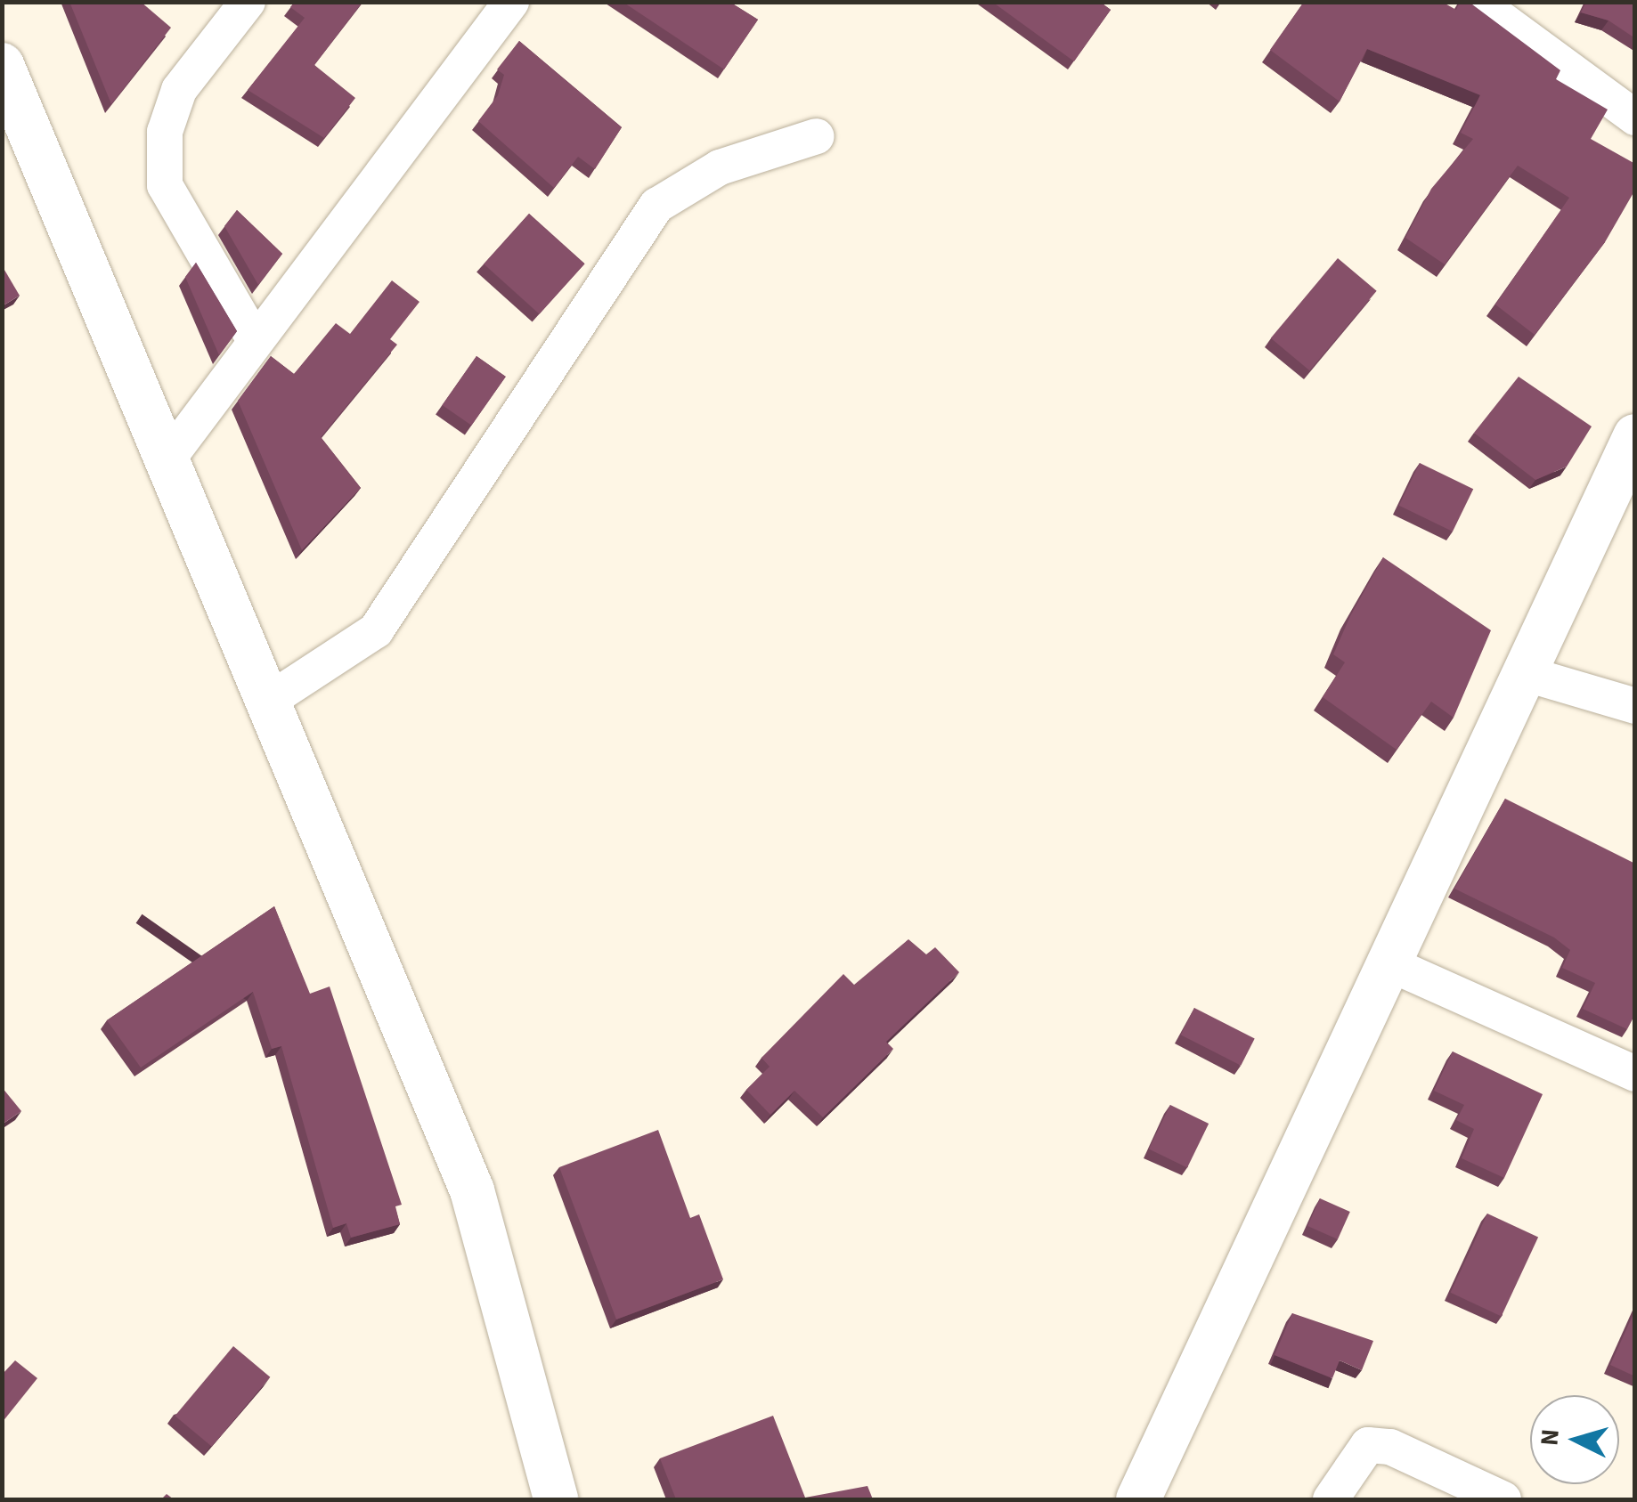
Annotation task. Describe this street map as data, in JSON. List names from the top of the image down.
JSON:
{
  "north": "left"
}
